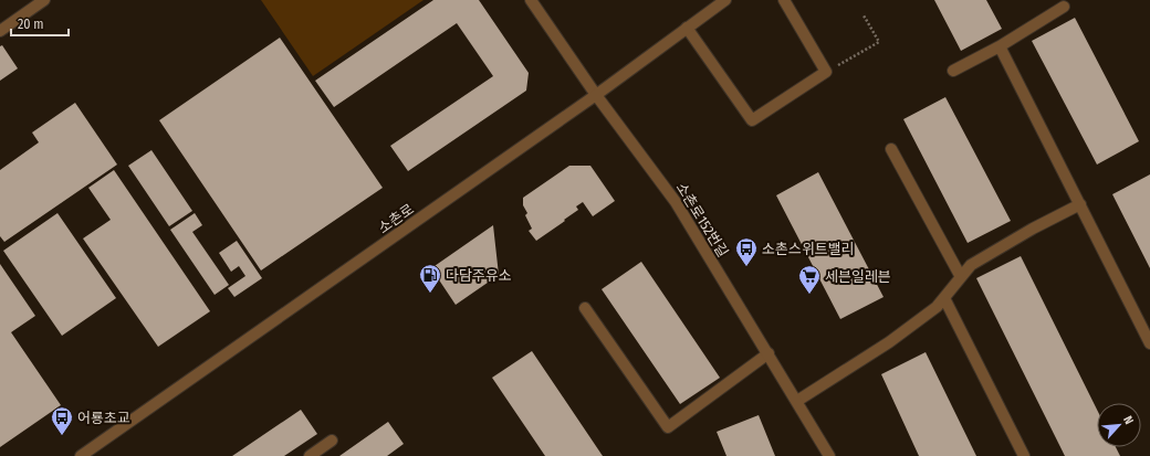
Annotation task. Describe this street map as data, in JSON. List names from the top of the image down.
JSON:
{
  "streets": {
    "street": ["소촌로", "소촌로152번길"]
  },
  "crossings": [
    ["소촌로", "소촌로152번길"]
  ],
  "places": {
    "bus stop": ["소촌스위트밸리", "어룡초교"],
    "fuel station": ["다담주유소"],
    "supermarket": ["세븐일레븐"]
  },
  "scale_bar": "20 m",
  "north": "top right"
}
